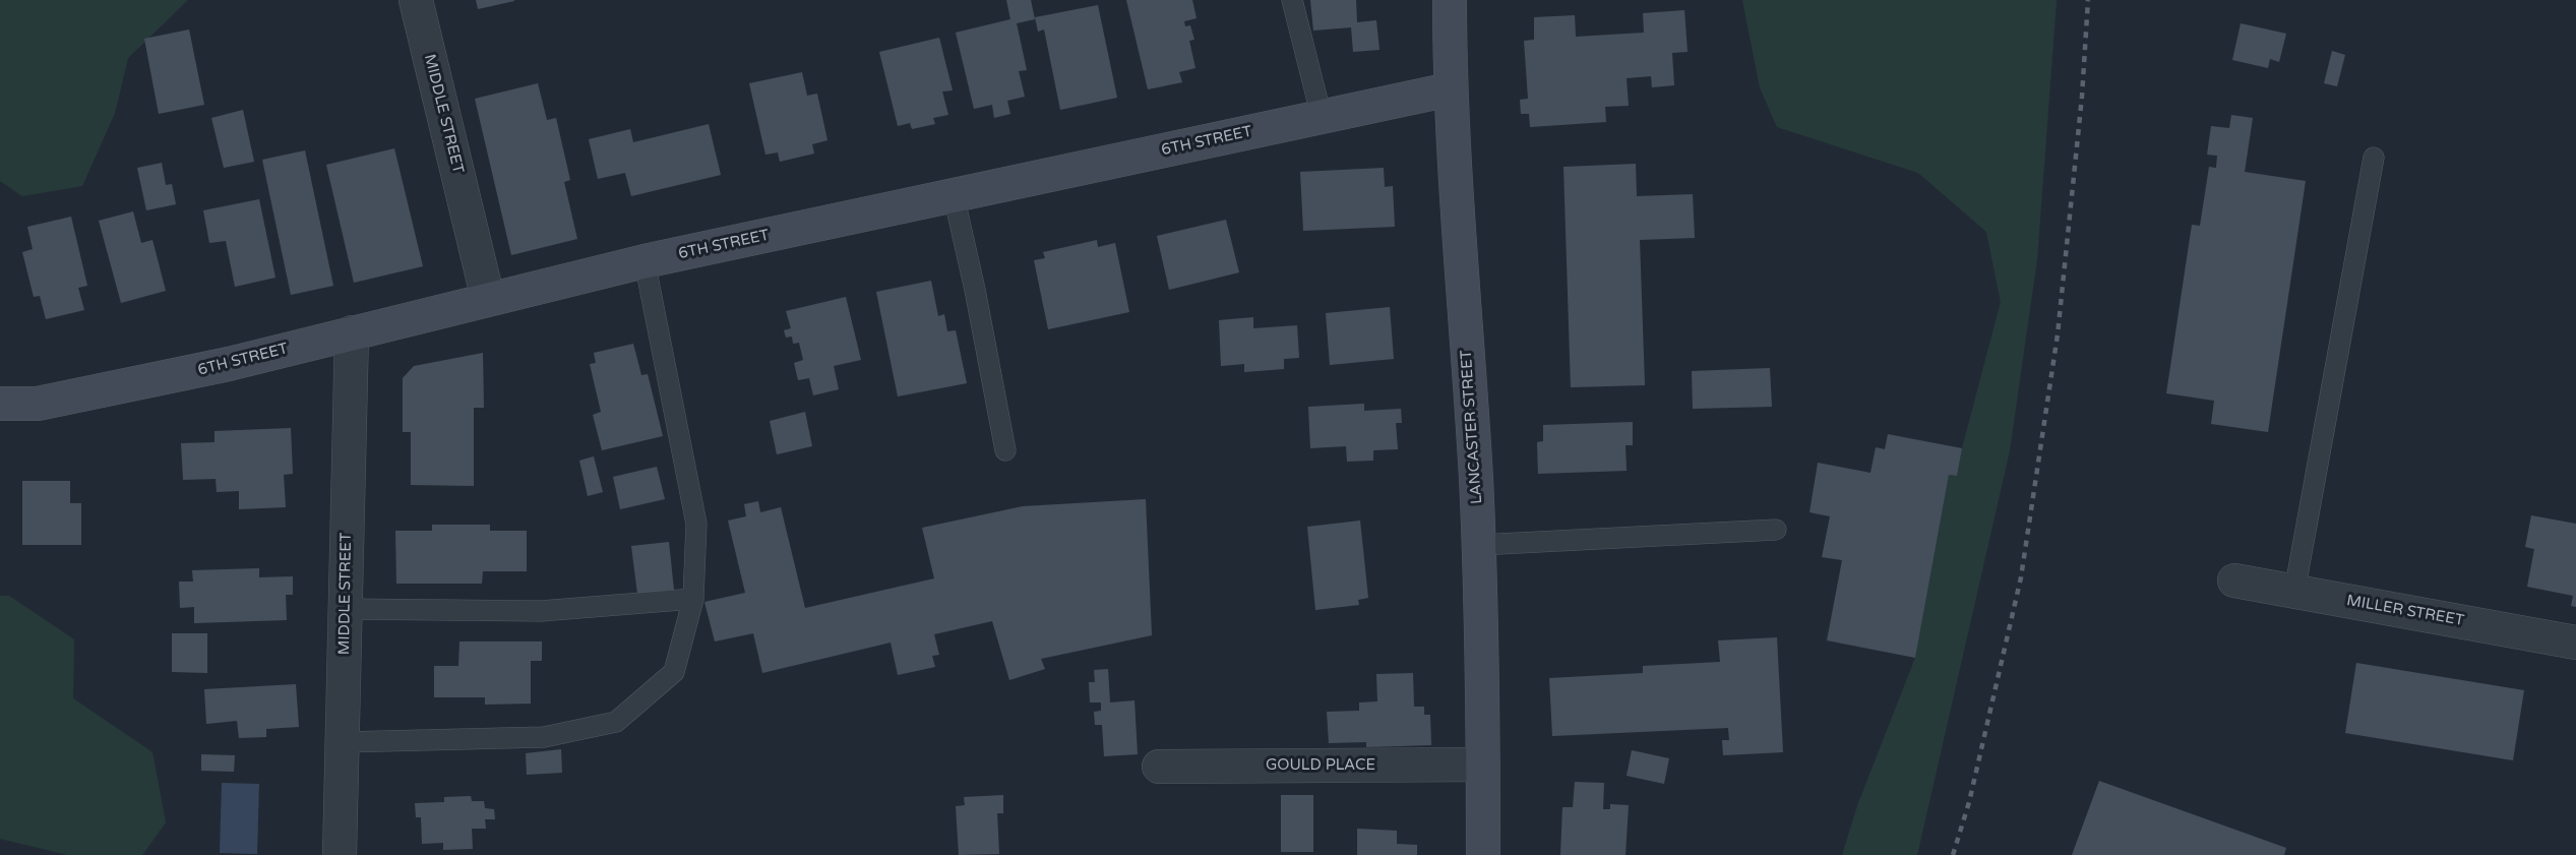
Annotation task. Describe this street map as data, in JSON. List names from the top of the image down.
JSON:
{
  "streets": {
    "street": [
      "MIDDLE STREET",
      "6TH STREET",
      "LANCASTER STREET",
      "MILLER STREET",
      "GOULD PLACE"
    ]
  },
  "crossings": [
    ["MIDDLE STREET", "6TH STREET"],
    ["6TH STREET", "LANCASTER STREET"],
    ["LANCASTER STREET", "GOULD PLACE"]
  ]
}
